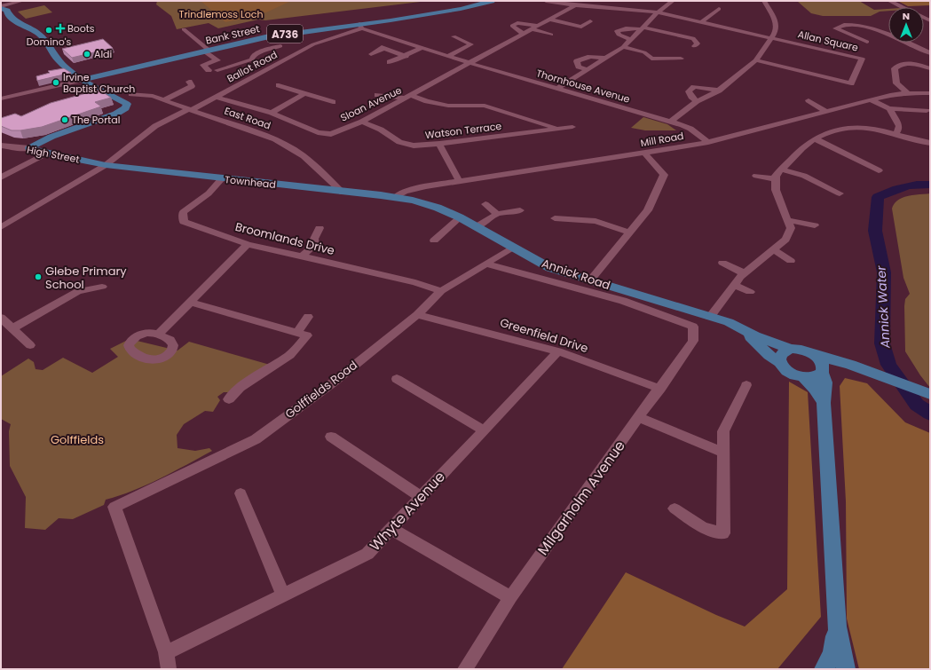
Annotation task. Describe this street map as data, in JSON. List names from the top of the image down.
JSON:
{
  "streets": {
    "main road": [
      "A736",
      "Bank Street",
      "High Street",
      "Townhead",
      "Annick Road"
    ],
    "street": [
      "Allan Square",
      "Ballot Road",
      "Thornhouse Avenue",
      "Sloan Avenue",
      "East Road",
      "Watson Terrace",
      "Mill Road",
      "Broomlands Drive",
      "Greenfield Drive",
      "Golffields Road",
      "Milgarholm Avenue",
      "Whyte Avenue"
    ]
  },
  "crossings": [
    ["Bank Street", "Ballot Road"],
    ["Bank Street", "Thornhouse Avenue"],
    ["Ballot Road", "Thornhouse Avenue"],
    ["Ballot Road", "Sloan Avenue"],
    ["Ballot Road", "East Road"],
    ["Ballot Road", "High Street"],
    ["Ballot Road", "Townhead"],
    ["Thornhouse Avenue", "Sloan Avenue"],
    ["Thornhouse Avenue", "Mill Road"],
    ["Sloan Avenue", "Watson Terrace"],
    ["East Road", "Townhead"],
    ["Mill Road", "Townhead"],
    ["Mill Road", "Annick Road"],
    ["High Street", "Townhead"],
    ["Townhead", "Broomlands Drive"],
    ["Townhead", "Annick Road"],
    ["Broomlands Drive", "Golffields Road"],
    ["Annick Road", "Golffields Road"],
    ["Annick Road", "Milgarholm Avenue"],
    ["Greenfield Drive", "Golffields Road"],
    ["Greenfield Drive", "Milgarholm Avenue"],
    ["Greenfield Drive", "Whyte Avenue"],
    ["Golffields Road", "Whyte Avenue"]
  ],
  "water": ["Annick Water"],
  "parks": ["Trindlemoss Loch", "Golffields"],
  "places": {
    "health": ["Boots"],
    "other": [
      "Domino's",
      "Aldi",
      "Irvine Baptist Church",
      "The Portal",
      "Glebe Primary School"
    ]
  },
  "north": "top"
}
